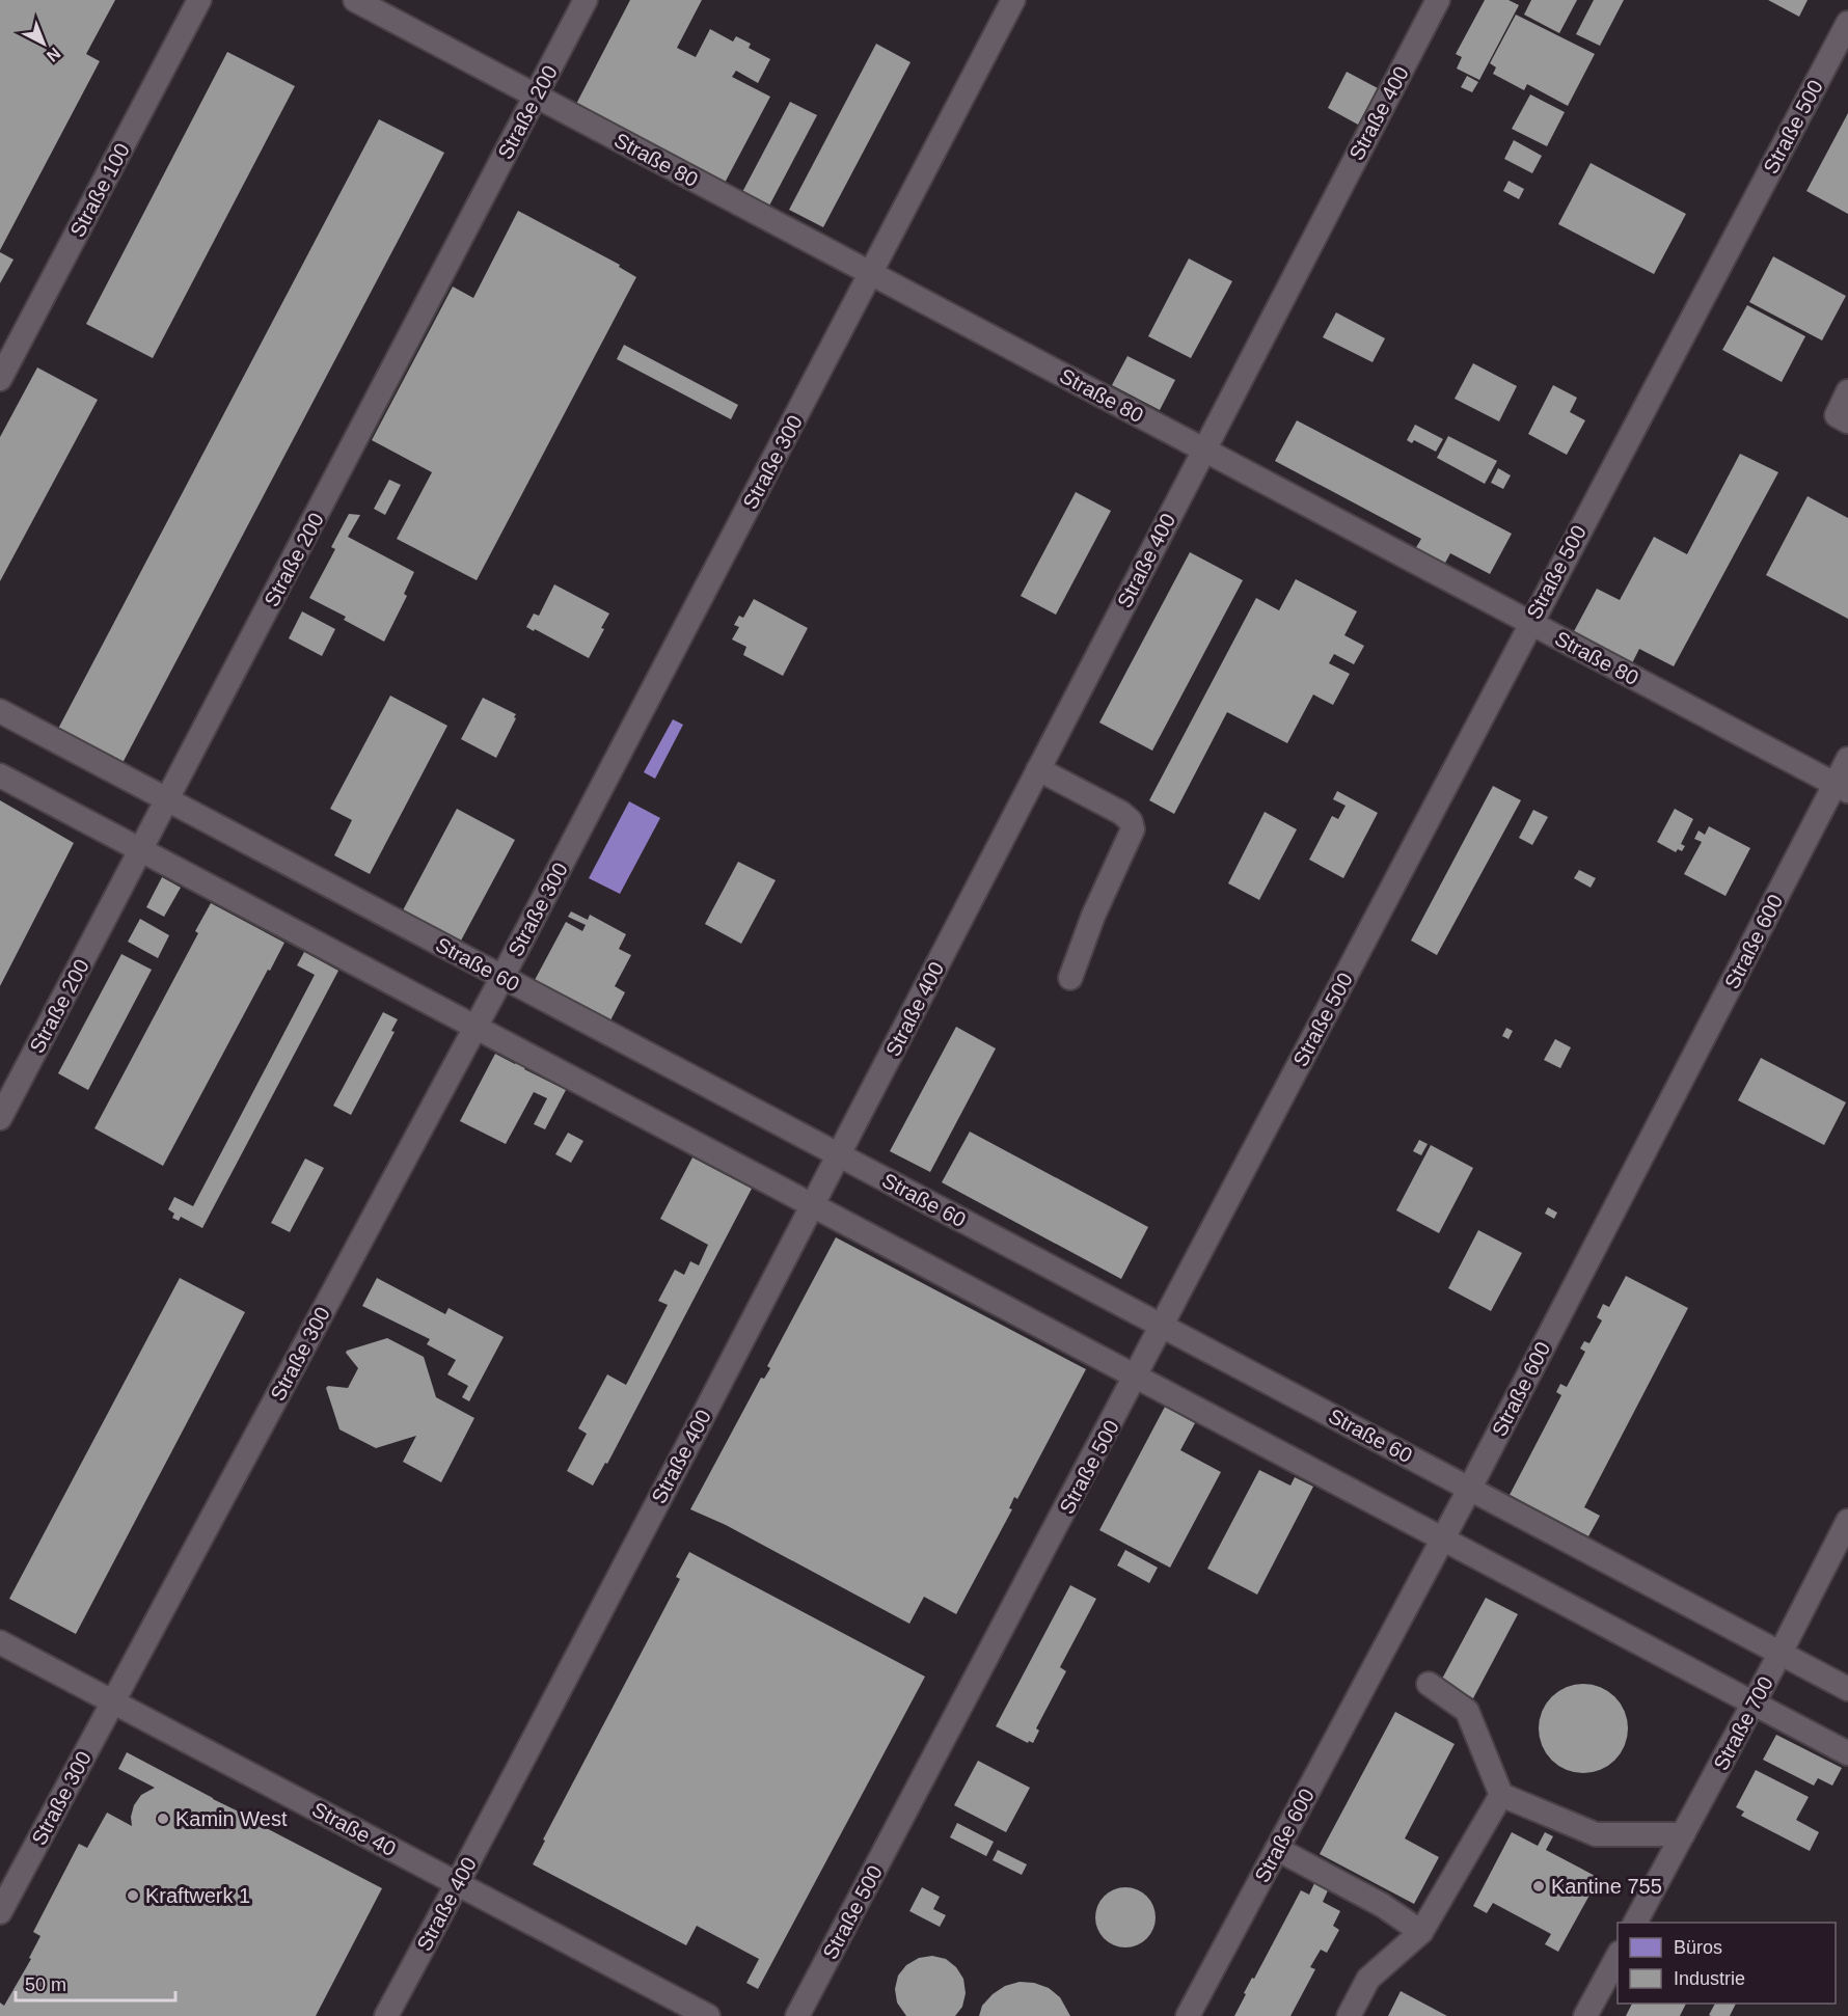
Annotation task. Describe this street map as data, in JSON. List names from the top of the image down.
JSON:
{
  "streets": {
    "street": [
      "Straße 200",
      "Straße 400",
      "Straße 500",
      "Straße 80",
      "Straße 100",
      "Straße 300",
      "Straße 600",
      "Straße 60",
      "Straße 700",
      "Straße 40"
    ]
  },
  "crossings": [
    ["Straße 200", "Straße 80"],
    ["Straße 200", "Straße 60"],
    ["Straße 400", "Straße 80"],
    ["Straße 400", "Straße 60"],
    ["Straße 400", "Straße 40"],
    ["Straße 500", "Straße 80"],
    ["Straße 500", "Straße 60"],
    ["Straße 80", "Straße 300"],
    ["Straße 80", "Straße 600"],
    ["Straße 300", "Straße 60"],
    ["Straße 300", "Straße 40"],
    ["Straße 600", "Straße 60"],
    ["Straße 60", "Straße 700"]
  ],
  "places": ["Kamin West", "Kantine 755", "Kraftwerk 1"],
  "legend": ["Büros", "Industrie"],
  "scale_bar": "50 m",
  "north": "bottom right"
}
